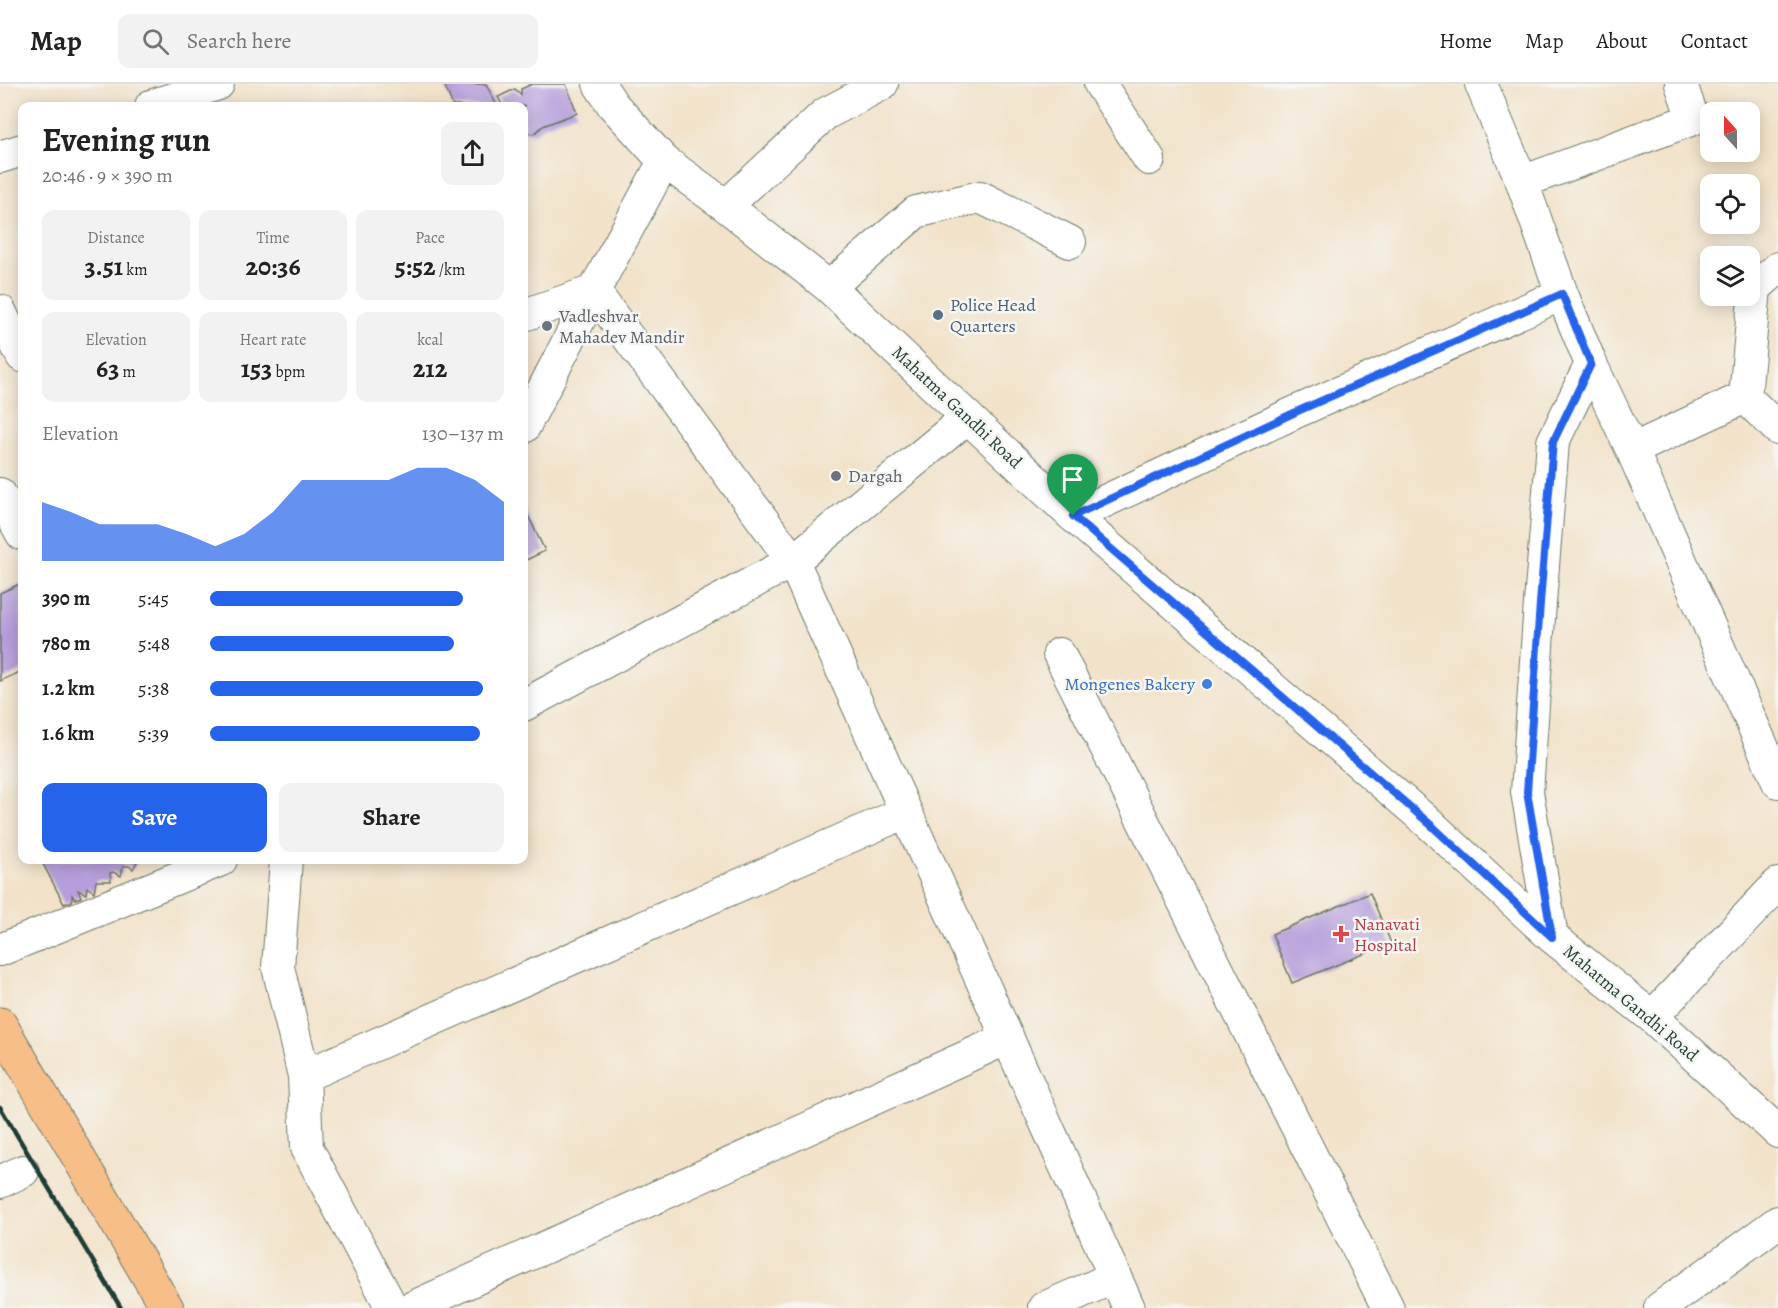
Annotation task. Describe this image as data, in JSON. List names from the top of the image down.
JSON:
{
  "streets": {
    "street": ["Mahatma Gandhi Road"]
  },
  "places": {
    "other": [
      "Police Head Quarters",
      "Vadleshvar Mahadev Mandir",
      "Dargah",
      "Mongenes Bakery"
    ],
    "health": ["Nanavati Hospital"]
  },
  "north": "top",
  "page": {
    "header": "Map",
    "search": "Search here",
    "nav": [
      "Home",
      "Map",
      "About",
      "Contact"
    ],
    "heading": ["Evening run", "20:46 · 9 × 390 m"],
    "stats": [
      ["Distance", "3.51 km"],
      ["Time", "20:36"],
      ["Pace", "5:52 /km"],
      ["Elevation", "63 m"],
      ["Heart rate", "153 bpm"],
      ["kcal", "212"]
    ],
    "chart": ["Elevation", "130–137 m"],
    "list": [
      {
        "name": "390 m",
        "note": "5:45"
      },
      {
        "name": "780 m",
        "note": "5:48"
      },
      {
        "name": "1.2 km",
        "note": "5:38"
      },
      {
        "name": "1.6 km",
        "note": "5:39"
      }
    ],
    "buttons": ["Save", "Share"]
  }
}
